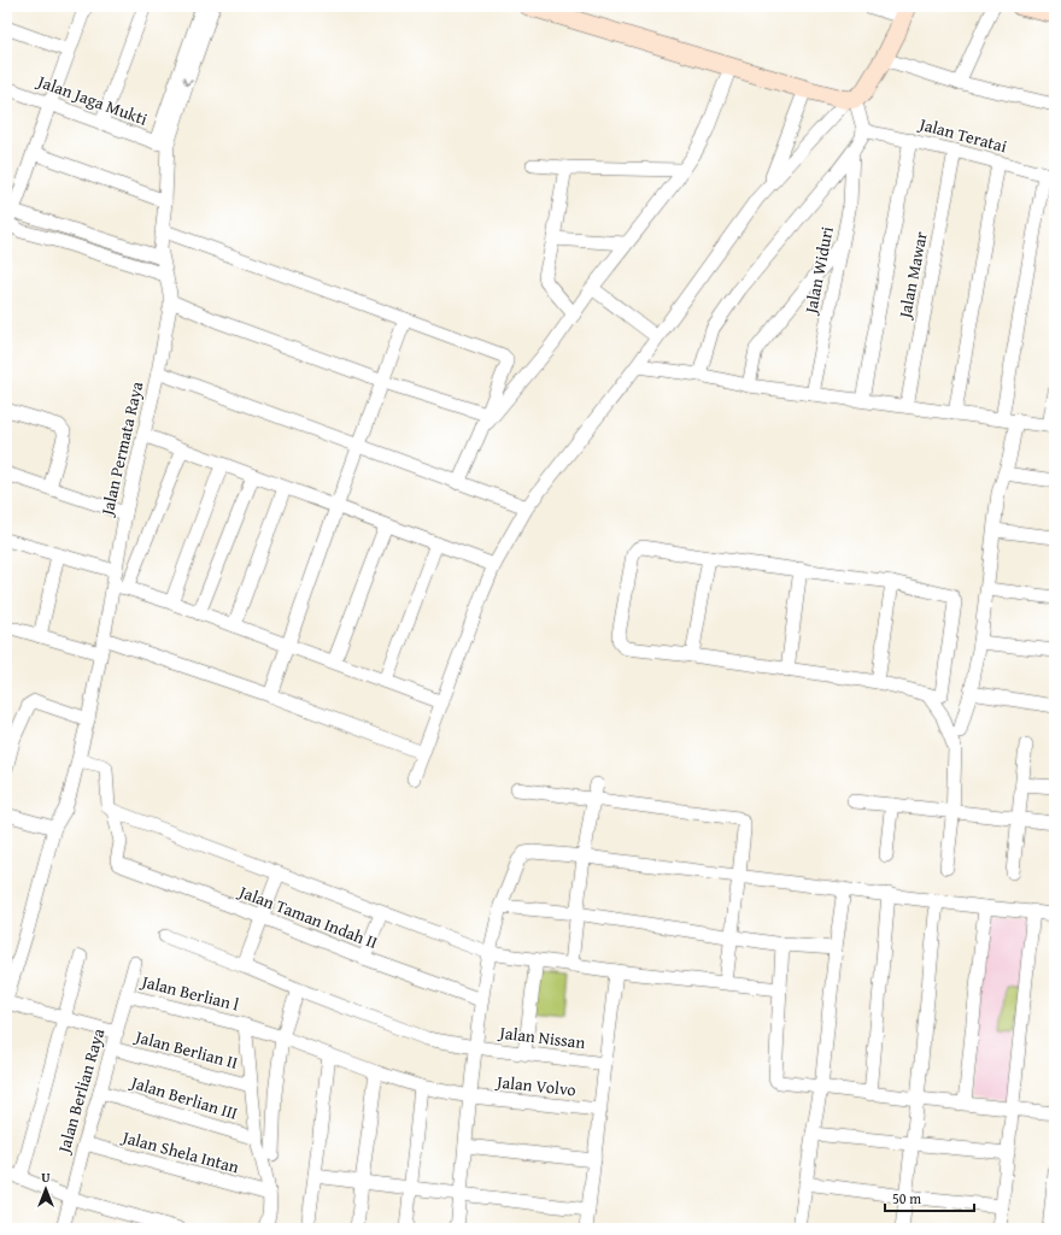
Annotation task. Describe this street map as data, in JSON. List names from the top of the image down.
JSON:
{
  "streets": {
    "street": [
      "Jalan Jaga Mukti",
      "Jalan Teratai",
      "Jalan Widuri",
      "Jalan Mawar",
      "Jalan Permata Raya",
      "Jalan Taman Indah II",
      "Jalan Berlian l",
      "Jalan Nissan",
      "Jalan Berlian II",
      "Jalan Volvo",
      "Jalan Berlian Raya",
      "Jalan Berlian III",
      "Jalan Shela Intan"
    ]
  },
  "crossings": [
    ["Jalan Teratai", "Jalan Mawar"],
    ["Jalan Berlian l", "Jalan Volvo"],
    ["Jalan Berlian l", "Jalan Berlian Raya"],
    ["Jalan Berlian II", "Jalan Berlian Raya"],
    ["Jalan Berlian Raya", "Jalan Berlian III"],
    ["Jalan Berlian Raya", "Jalan Shela Intan"]
  ],
  "scale_bar": "50 m",
  "north": "top"
}
